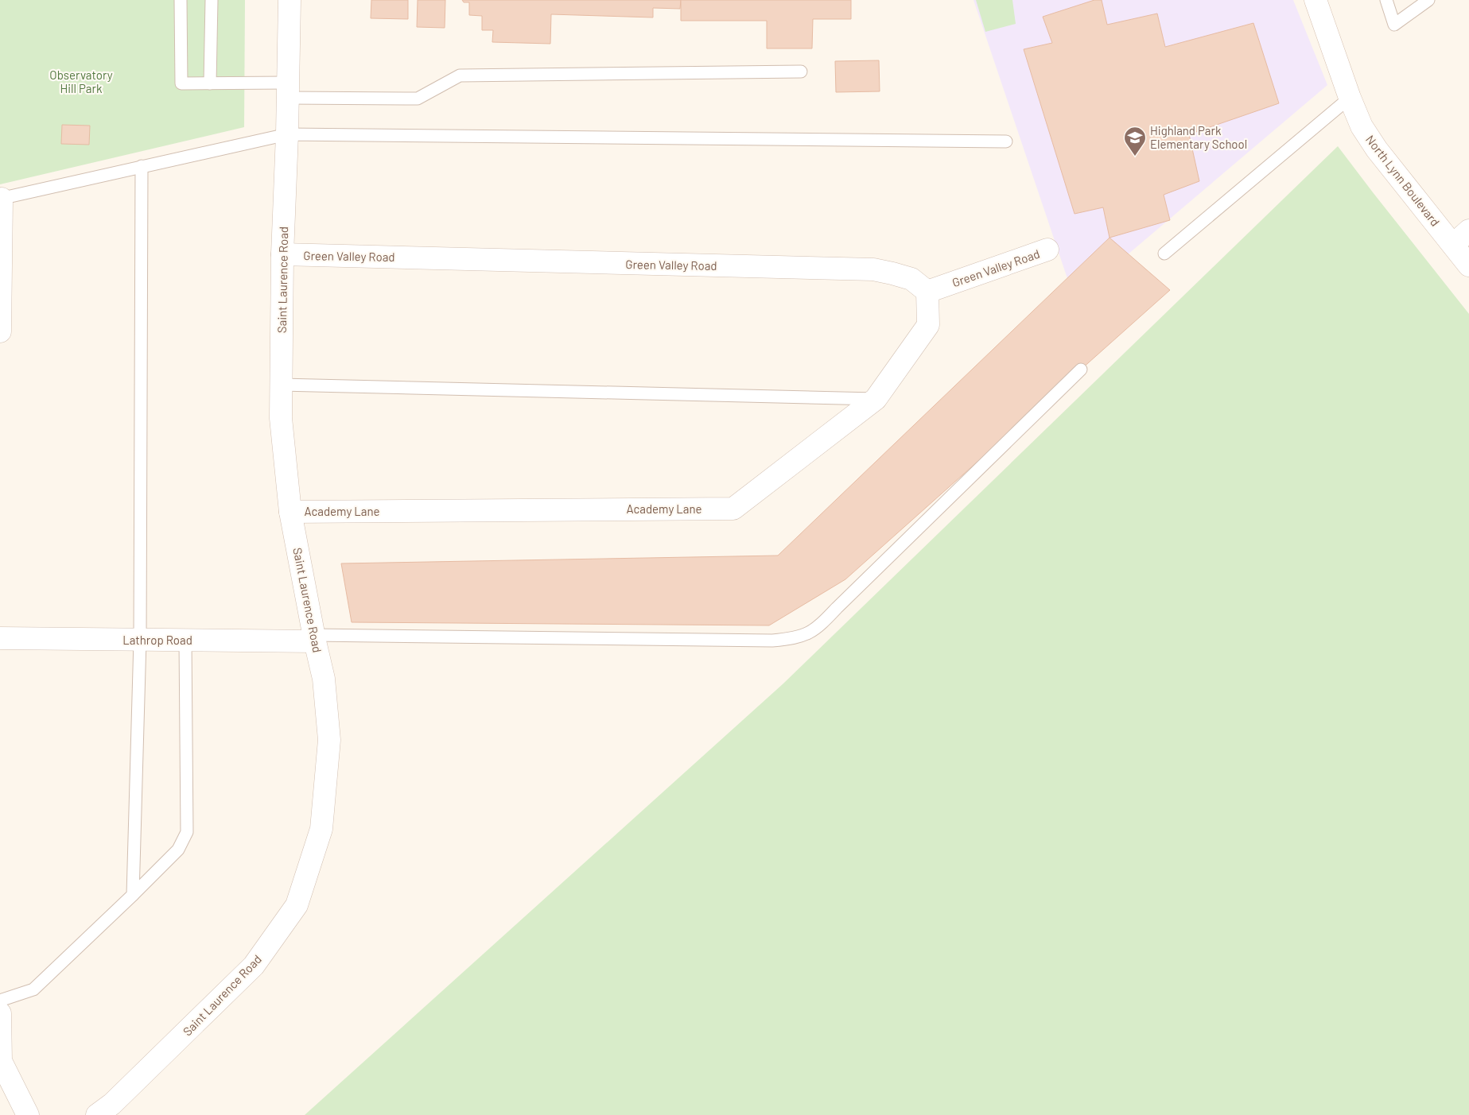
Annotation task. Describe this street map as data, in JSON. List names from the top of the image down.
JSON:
{
  "streets": {
    "street": [
      "North Lynn Boulevard",
      "Green Valley Road",
      "Saint Laurence Road",
      "Academy Lane",
      "Lathrop Road"
    ]
  },
  "crossings": [
    ["Green Valley Road", "Saint Laurence Road"],
    ["Green Valley Road", "Academy Lane"],
    ["Saint Laurence Road", "Academy Lane"],
    ["Saint Laurence Road", "Lathrop Road"]
  ],
  "parks": ["Observatory Hill Park"],
  "places": {
    "school or university": ["Highland Park Elementary School"]
  }
}
